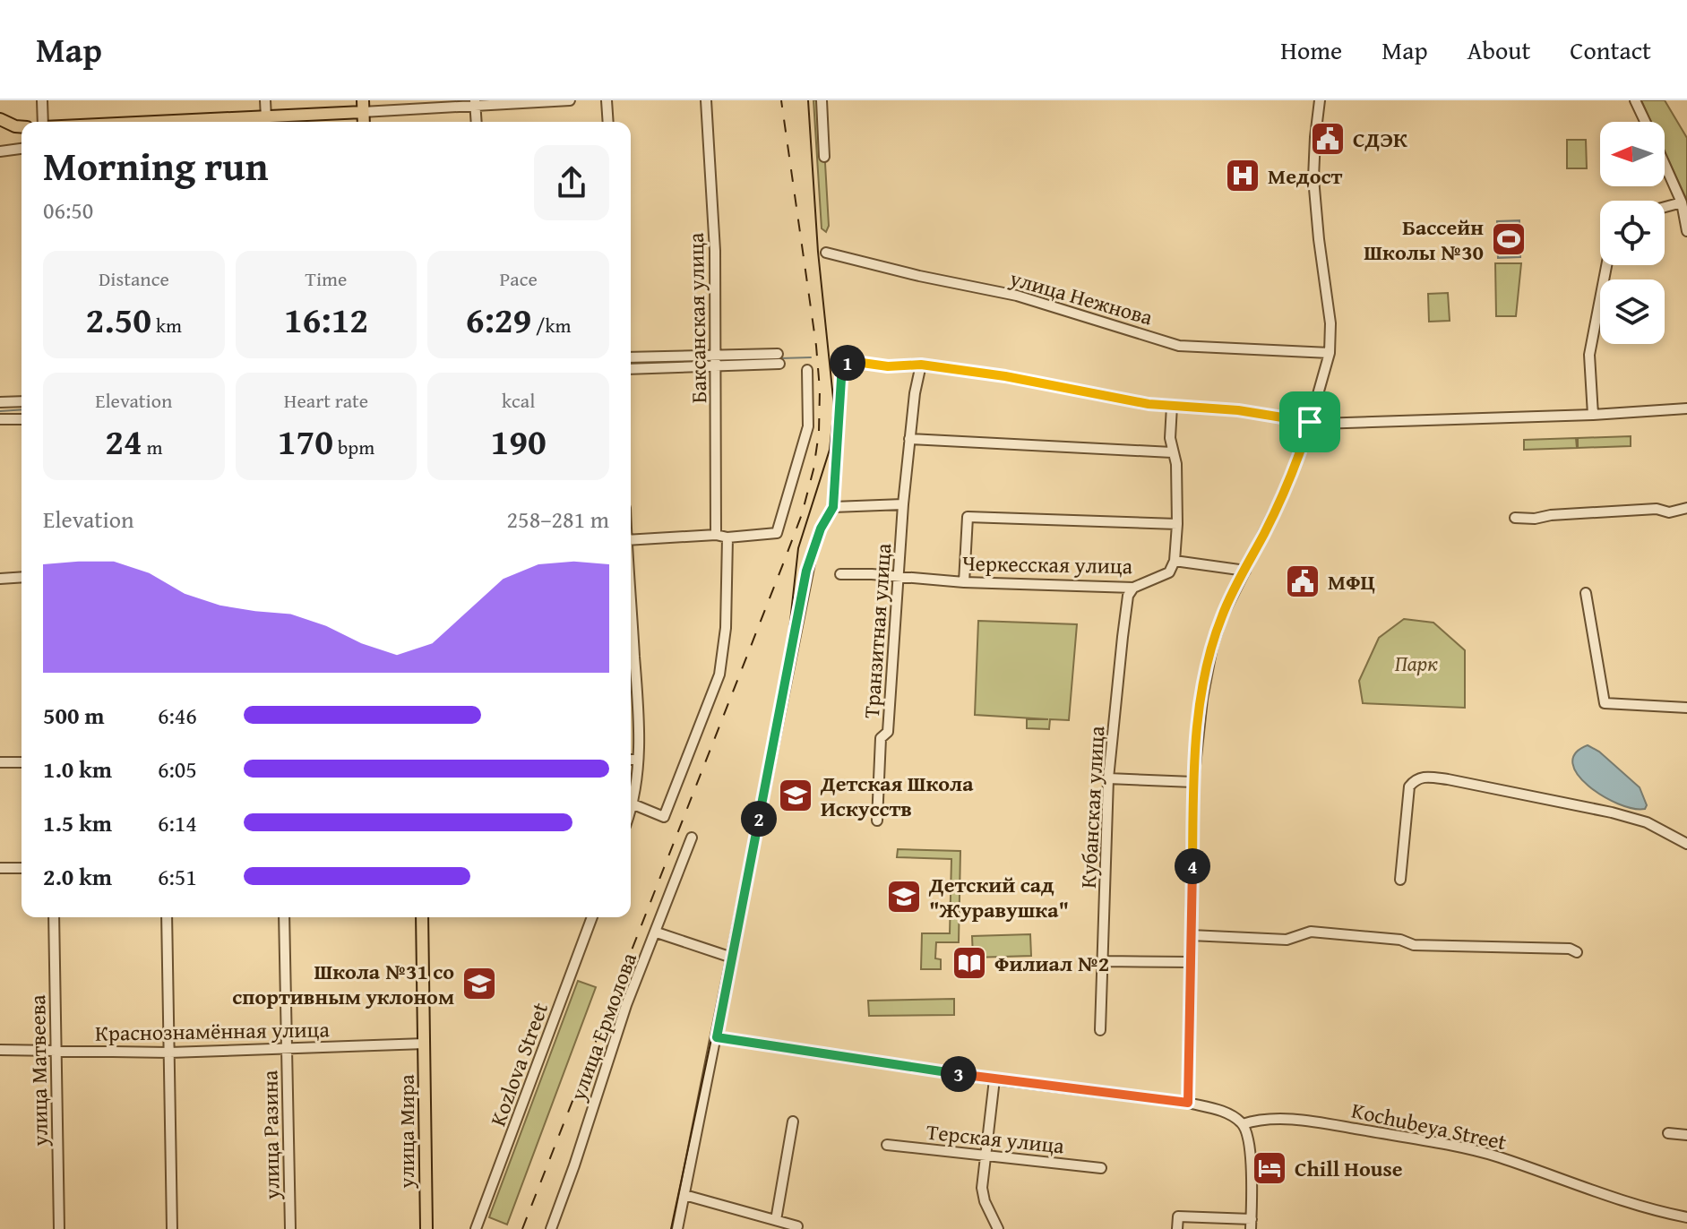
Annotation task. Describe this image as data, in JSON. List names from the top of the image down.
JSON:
{
  "streets": {
    "main road": ["улица Мира"],
    "street": [
      "улица Нежнова",
      "Баксанская улица",
      "Черкесская улица",
      "Транзитная улица",
      "Кубанская улица",
      "улица Ермолова",
      "Краснознамённая улица",
      "Kozlova Street",
      "улица Матвеева",
      "Kochubeya Street",
      "улица Разина",
      "Терская улица"
    ]
  },
  "crossings": [
    ["Черкесская улица", "Транзитная улица"],
    ["Черкесская улица", "Кубанская улица"],
    ["Краснознамённая улица", "улица Матвеева"],
    ["Краснознамённая улица", "улица Мира"],
    ["Краснознамённая улица", "улица Разина"]
  ],
  "parks": ["Парк"],
  "places": {
    "public building": ["СДЭК", "МФЦ"],
    "hospital": ["Медост"],
    "sports": ["Бассейн Школы №30"],
    "school or university": ["Детская Школа Искусств", "Детский сад \"Журавушка\"", "Школа №31 со спортивным уклоном"],
    "library": ["Филиал №2"],
    "hotel": ["Chill House"]
  },
  "north": "left",
  "page": {
    "header": "Map",
    "nav": [
      "Home",
      "Map",
      "About",
      "Contact"
    ],
    "heading": ["Morning run", "06:50"],
    "stats": [
      ["Distance", "2.50 km"],
      ["Time", "16:12"],
      ["Pace", "6:29 /km"],
      ["Elevation", "24 m"],
      ["Heart rate", "170 bpm"],
      ["kcal", "190"]
    ],
    "pins": [
      "1",
      "2",
      "4",
      "3"
    ],
    "chart": ["Elevation", "258–281 m"],
    "list": [
      {
        "name": "500 m",
        "note": "6:46"
      },
      {
        "name": "1.0 km",
        "note": "6:05"
      },
      {
        "name": "1.5 km",
        "note": "6:14"
      },
      {
        "name": "2.0 km",
        "note": "6:51"
      }
    ]
  }
}
